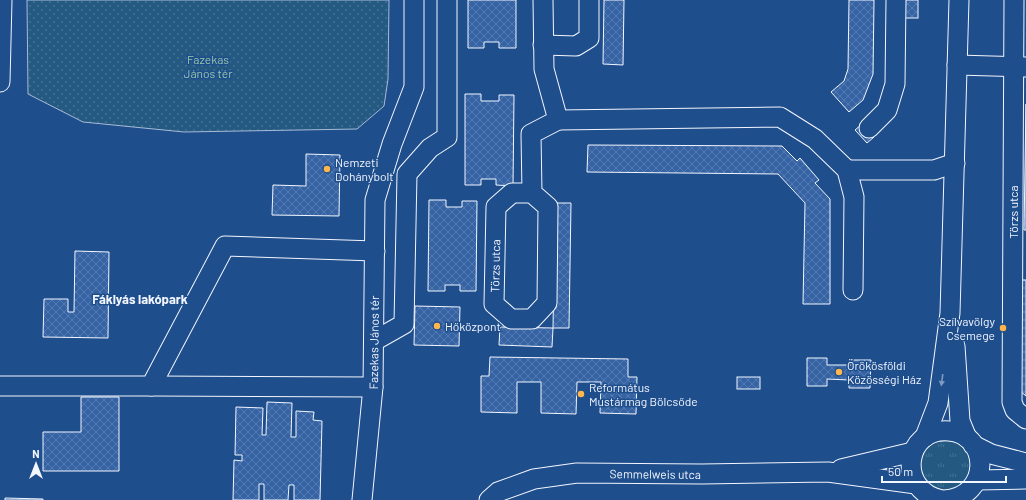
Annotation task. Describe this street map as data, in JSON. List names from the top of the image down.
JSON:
{
  "streets": {
    "street": ["Törzs utca", "Fazekas János tér", "Semmelweis utca"]
  },
  "districts": ["Fáklyás lakópark"],
  "parks": ["Fazekas János tér"],
  "places": [
    "Nemzeti Dohánybolt",
    "Hőközpont",
    "Szílvavölgy Csemege",
    "Örökösföldi Közösségi Ház",
    "Református Mustármag Bölcsőde"
  ],
  "scale_bar": "50 m",
  "north": "top"
}
